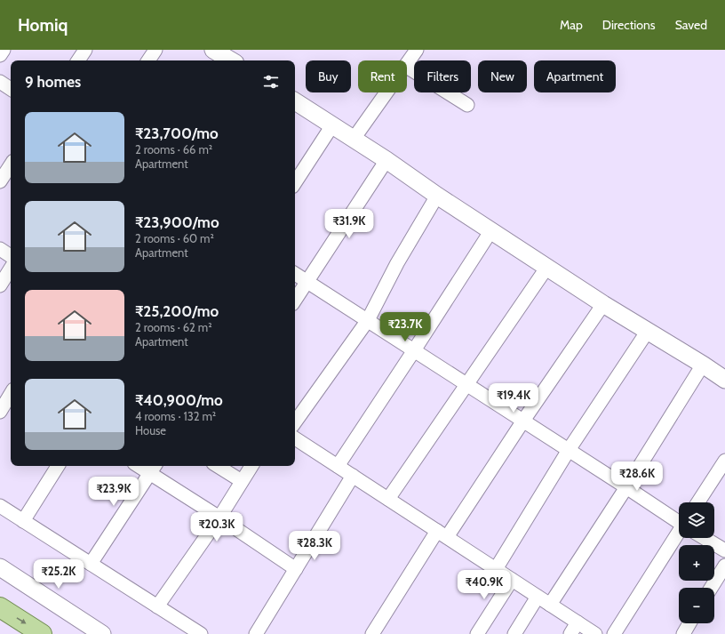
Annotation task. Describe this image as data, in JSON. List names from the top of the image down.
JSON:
{
  "page": {
    "header": "Homiq",
    "nav": ["Map", "Directions", "Saved"],
    "chip": [
      "Buy",
      "Rent",
      "Filters",
      "New",
      "Apartment"
    ],
    "heading": "9 homes",
    "list": [
      {
        "name": "₹23,700/mo",
        "note": "2 rooms · 66 m² · Apartment"
      },
      {
        "name": "₹23,900/mo",
        "note": "2 rooms · 60 m² · Apartment"
      },
      {
        "name": "₹25,200/mo",
        "note": "2 rooms · 62 m² · Apartment"
      },
      {
        "name": "₹40,900/mo",
        "note": "4 rooms · 132 m² · House"
      }
    ],
    "price": [
      "₹31.9K",
      "₹23.7K",
      "₹19.4K",
      "₹28.6K",
      "₹23.9K",
      "₹20.3K",
      "₹28.3K",
      "₹25.2K",
      "₹40.9K"
    ],
    "map_buttons": ["+", "−"]
  }
}
